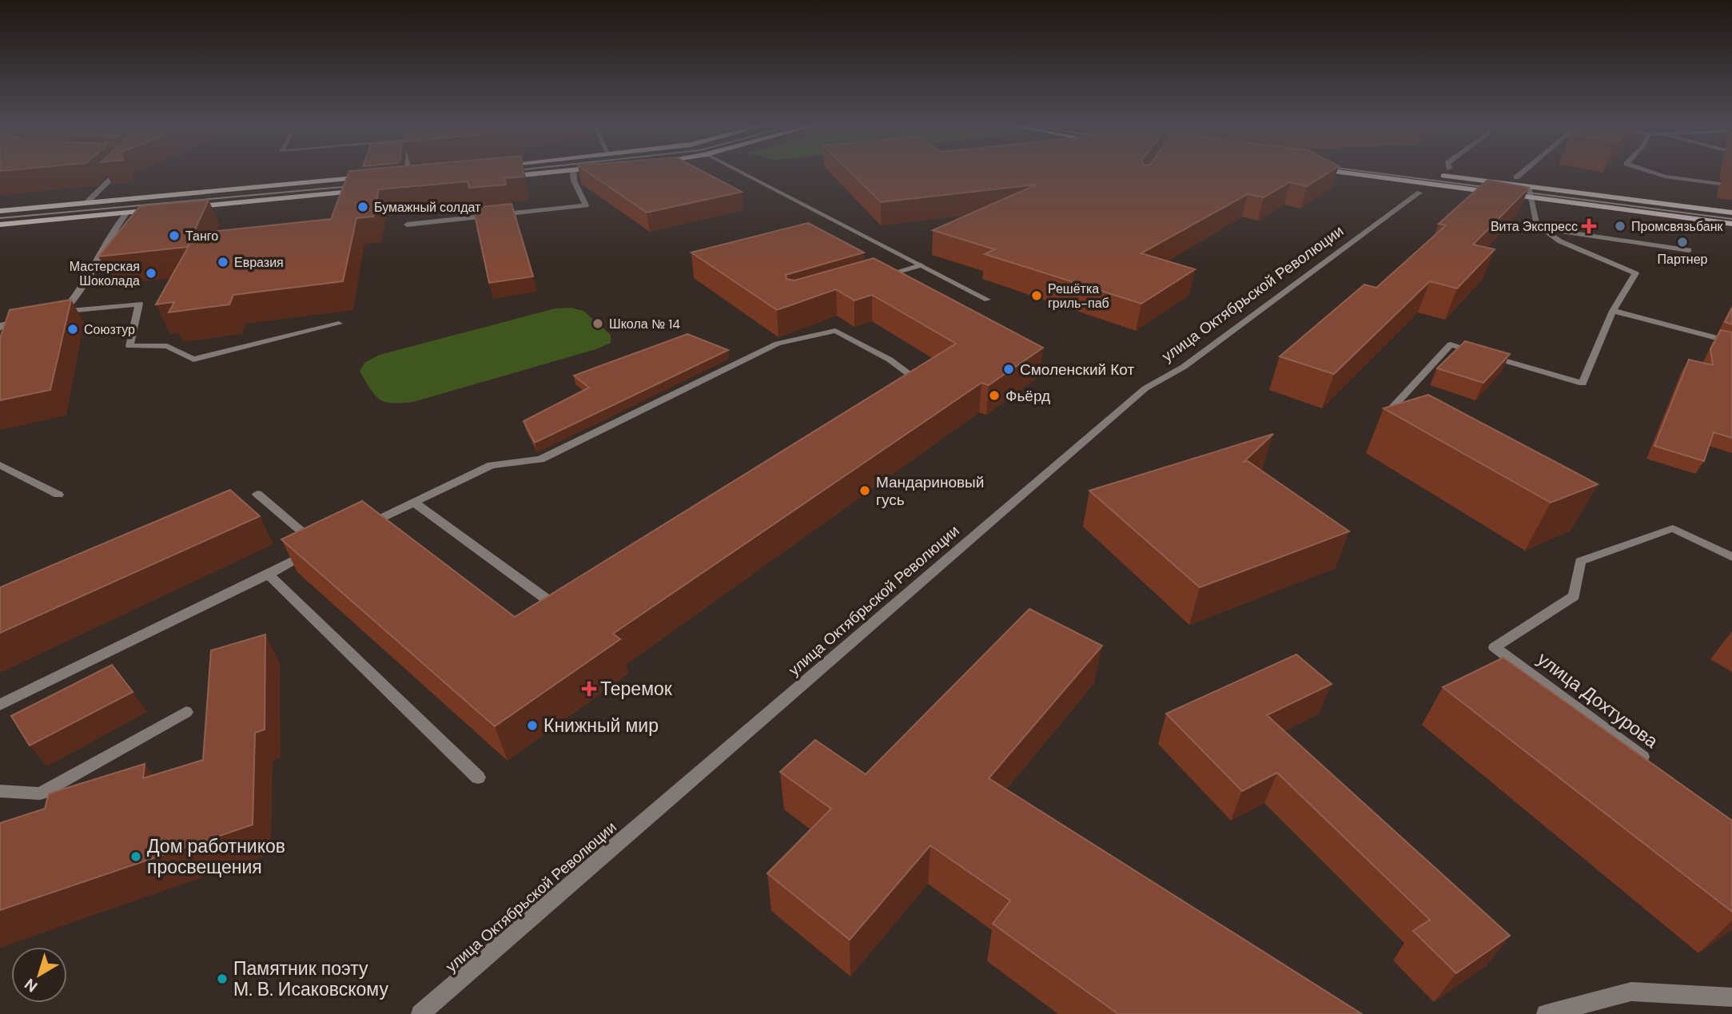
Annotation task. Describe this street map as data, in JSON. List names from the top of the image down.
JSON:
{
  "streets": {
    "street": ["улица Октябрьской Революции", "улица Дохтурова"]
  },
  "places": {
    "other": [
      "Бумажный солдат",
      "Промсвязьбанк",
      "Танго",
      "Партнер",
      "Евразия",
      "Мастерская Шоколада",
      "Решётка гриль-паб",
      "Школа № 14",
      "Союзтур",
      "Смоленский Кот",
      "Фьёрд",
      "Мандариновый гусь",
      "Книжный мир",
      "Дом работников просвещения",
      "Памятник поэту М. В. Исаковскому"
    ],
    "health": ["Вита Экспресс", "Теремок"]
  },
  "north": "bottom left"
}
